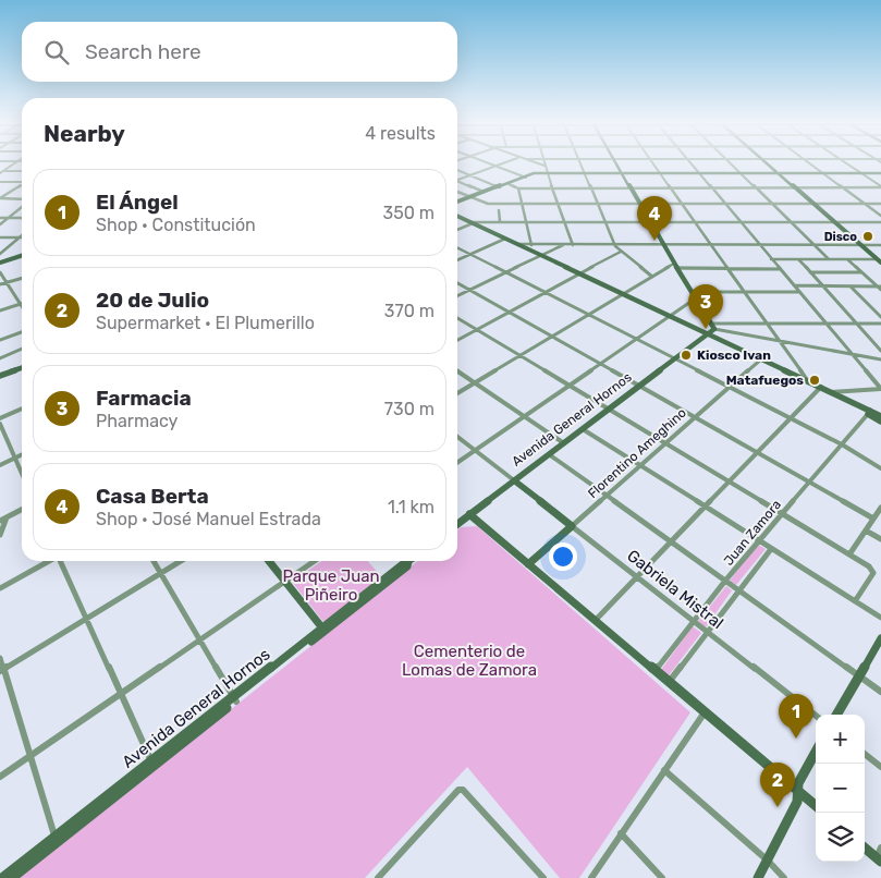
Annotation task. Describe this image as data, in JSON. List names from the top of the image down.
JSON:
{
  "streets": {
    "street": [
      "Avenida General Hornos",
      "Florentino Ameghino",
      "Juan Zamora",
      "Gabriela Mistral"
    ]
  },
  "crossings": [
    ["Avenida General Hornos", "Gabriela Mistral"],
    ["Florentino Ameghino", "Gabriela Mistral"],
    ["Juan Zamora", "Gabriela Mistral"]
  ],
  "parks": ["Parque Juan Piñeiro", "Cementerio de Lomas de Zamora"],
  "places": ["Disco", "Kiosco Ivan", "Matafuegos"],
  "page": {
    "search": "Search here",
    "heading": ["Nearby", "4 results"],
    "list": [
      {
        "mark": "1",
        "name": "El Ángel",
        "note": "Shop · Constitución",
        "value": "350 m"
      },
      {
        "mark": "2",
        "name": "20 de Julio",
        "note": "Supermarket · El Plumerillo",
        "value": "370 m"
      },
      {
        "mark": "3",
        "name": "Farmacia",
        "note": "Pharmacy",
        "value": "730 m"
      },
      {
        "mark": "4",
        "name": "Casa Berta",
        "note": "Shop · José Manuel Estrada",
        "value": "1.1 km"
      }
    ],
    "pins": [
      "4",
      "3",
      "1",
      "2"
    ],
    "map_buttons": ["+", "−"]
  }
}
